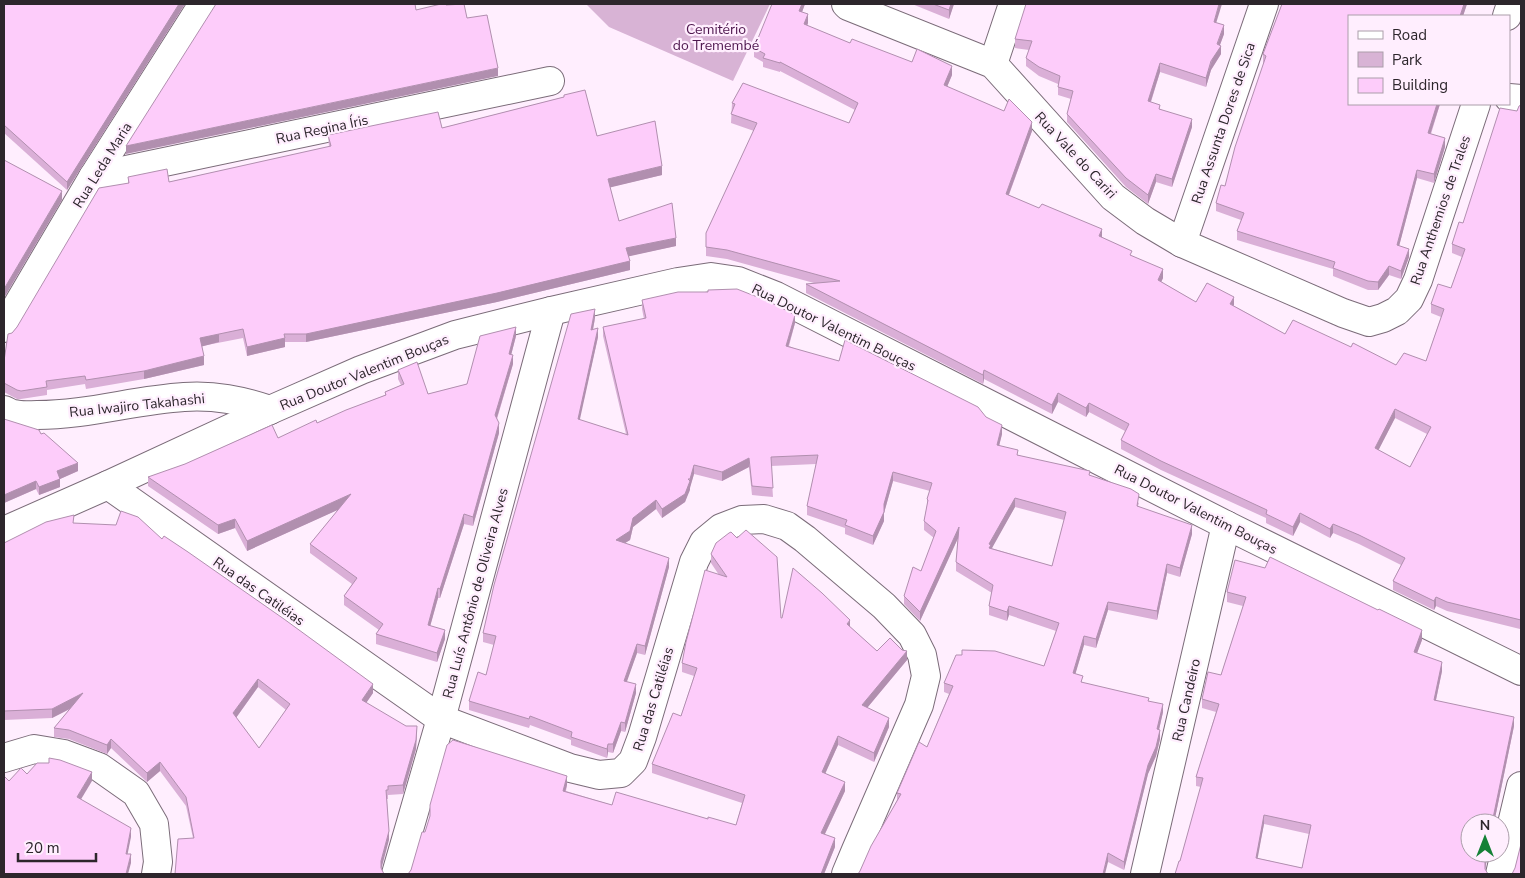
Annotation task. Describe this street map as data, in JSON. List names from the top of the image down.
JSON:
{
  "streets": {
    "street": [
      "Rua Assunta Dores de Sica",
      "Rua Regina Íris",
      "Rua Vale do Cariri",
      "Rua Leda Maria",
      "Rua Anthemios de Trales",
      "Rua Doutor Valentim Bouças",
      "Rua Iwajiro Takahashi",
      "Rua das Catiléias",
      "Rua Luís Antônio de Oliveira Alves",
      "Rua Candeiro"
    ]
  },
  "crossings": [
    ["Rua Assunta Dores de Sica", "Rua Vale do Cariri"],
    ["Rua Regina Íris", "Rua Leda Maria"],
    ["Rua Vale do Cariri", "Rua Anthemios de Trales"],
    ["Rua Doutor Valentim Bouças", "Rua Iwajiro Takahashi"],
    ["Rua Doutor Valentim Bouças", "Rua das Catiléias"],
    ["Rua Doutor Valentim Bouças", "Rua Luís Antônio de Oliveira Alves"],
    ["Rua Doutor Valentim Bouças", "Rua Candeiro"],
    ["Rua das Catiléias", "Rua Luís Antônio de Oliveira Alves"]
  ],
  "parks": ["Cemitério do Tremembé"],
  "legend": ["Road", "Park", "Building"],
  "scale_bar": "20 m",
  "north": "top"
}
